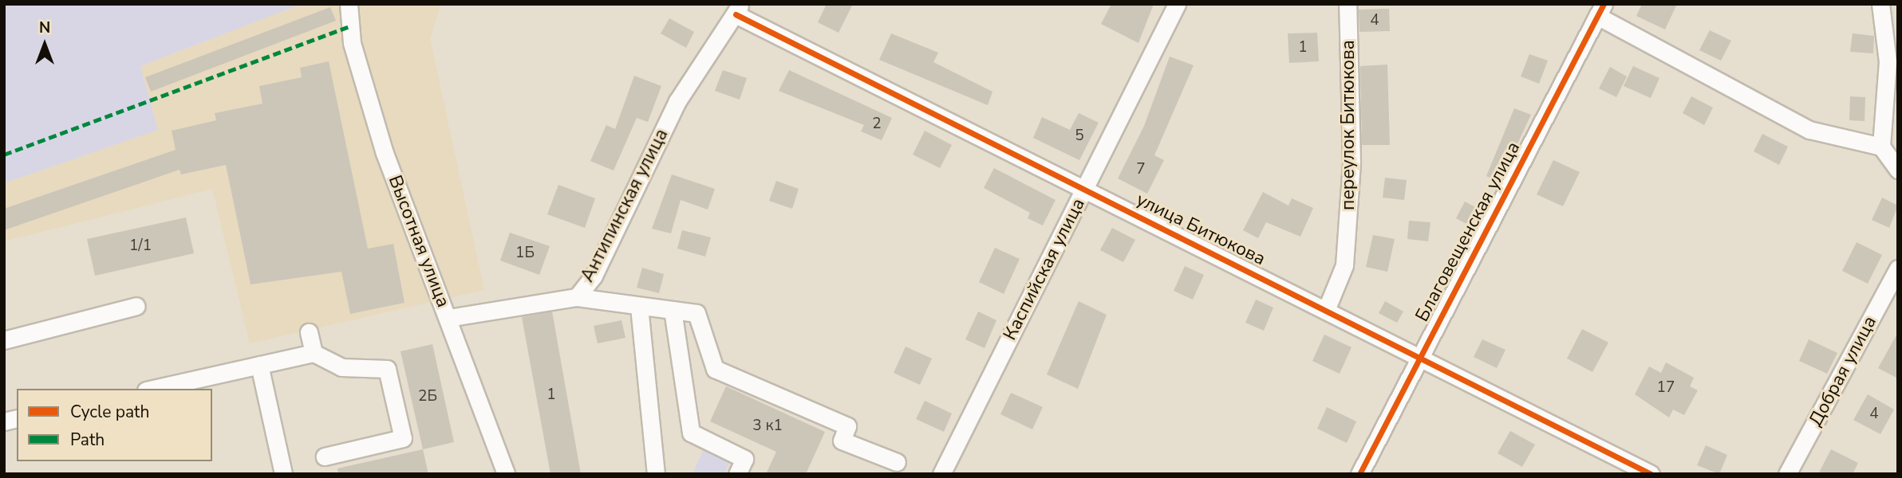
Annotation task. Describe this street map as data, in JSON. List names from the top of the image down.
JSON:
{
  "streets": {
    "street": [
      "переулок Битюкова",
      "Антипинская улица",
      "улица Битюкова",
      "Благовещенская улица",
      "Высотная улица",
      "Каспийская улица",
      "Добрая улица"
    ]
  },
  "crossings": [
    ["переулок Битюкова", "улица Битюкова"],
    ["Антипинская улица", "улица Битюкова"],
    ["Антипинская улица", "Высотная улица"],
    ["улица Битюкова", "Благовещенская улица"],
    ["улица Битюкова", "Каспийская улица"]
  ],
  "house_numbers": [
    "4",
    "1",
    "2",
    "5",
    "7",
    "1/1",
    "1Б",
    "17",
    "1",
    "2Б",
    "4",
    "3 к1"
  ],
  "legend": ["Cycle path", "Path"],
  "north": "top"
}
